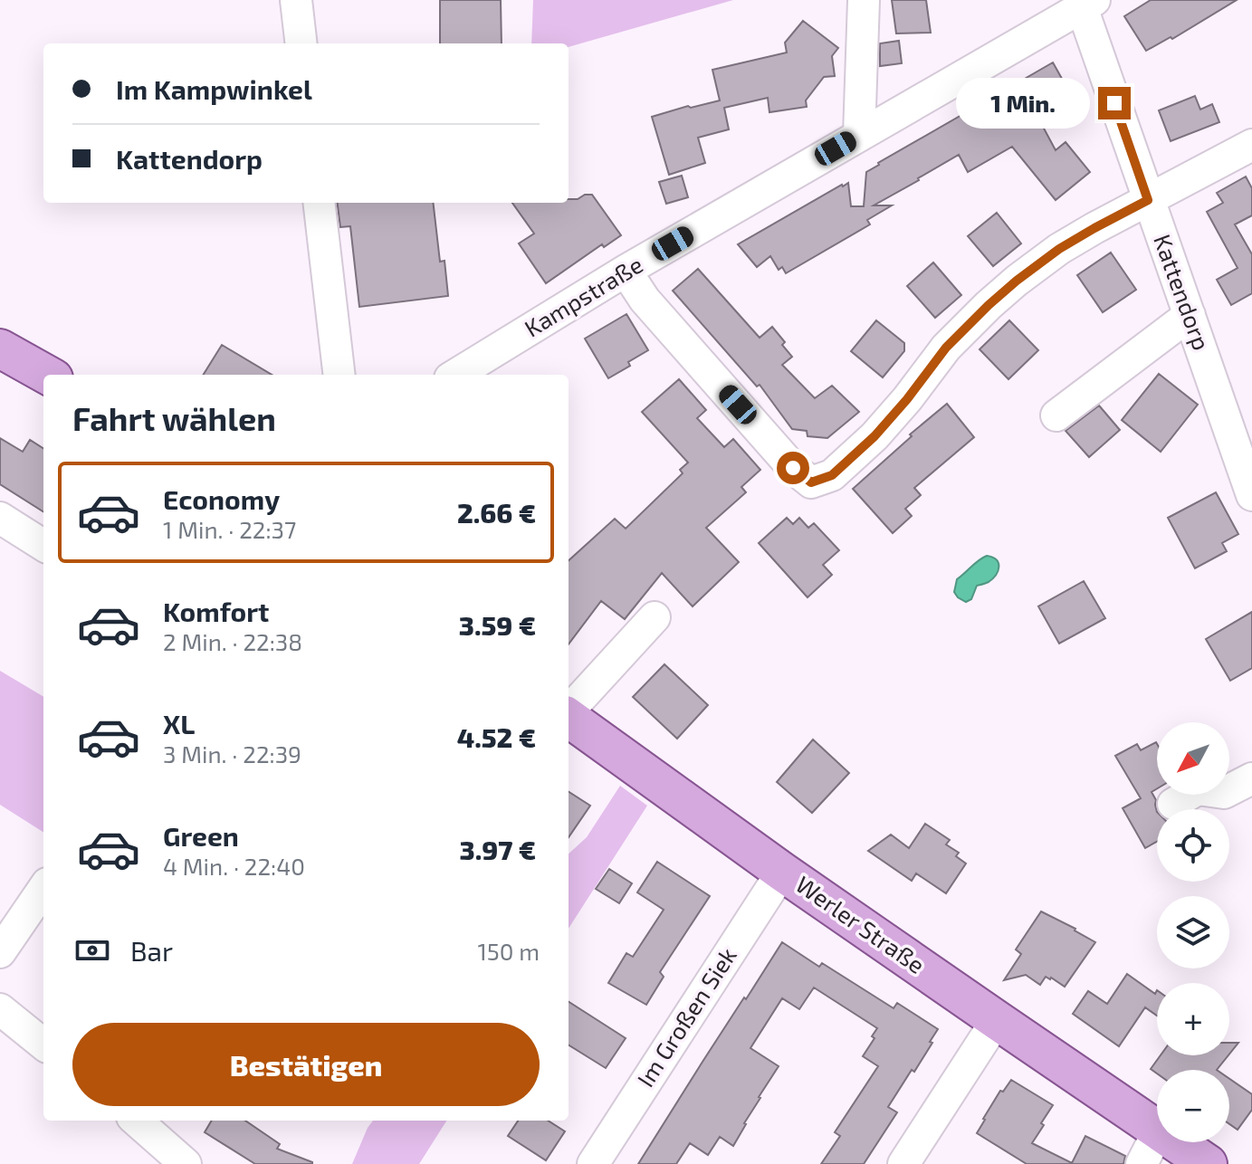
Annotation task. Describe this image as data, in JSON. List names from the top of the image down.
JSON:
{
  "streets": {
    "main road": ["Werler Straße"],
    "street": ["Kattendorp", "Kampstraße", "Im Großen Siek"]
  },
  "crossings": [
    ["Kattendorp", "Kampstraße"],
    ["Werler Straße", "Im Großen Siek"]
  ],
  "north": "bottom left",
  "page": {
    "banner": ["Im Kampwinkel", "Kattendorp"],
    "bubble": "1 Min.",
    "heading": "Fahrt wählen",
    "list": [
      {
        "name": "Economy",
        "note": "1 Min. · 22:37",
        "value": "2.66 €"
      },
      {
        "name": "Komfort",
        "note": "2 Min. · 22:38",
        "value": "3.59 €"
      },
      {
        "name": "XL",
        "note": "3 Min. · 22:39",
        "value": "4.52 €"
      },
      {
        "name": "Green",
        "note": "4 Min. · 22:40",
        "value": "3.97 €"
      }
    ],
    "map_buttons": ["+", "−"],
    "pay": ["Bar", "150 m"],
    "buttons": "Bestätigen"
  }
}
